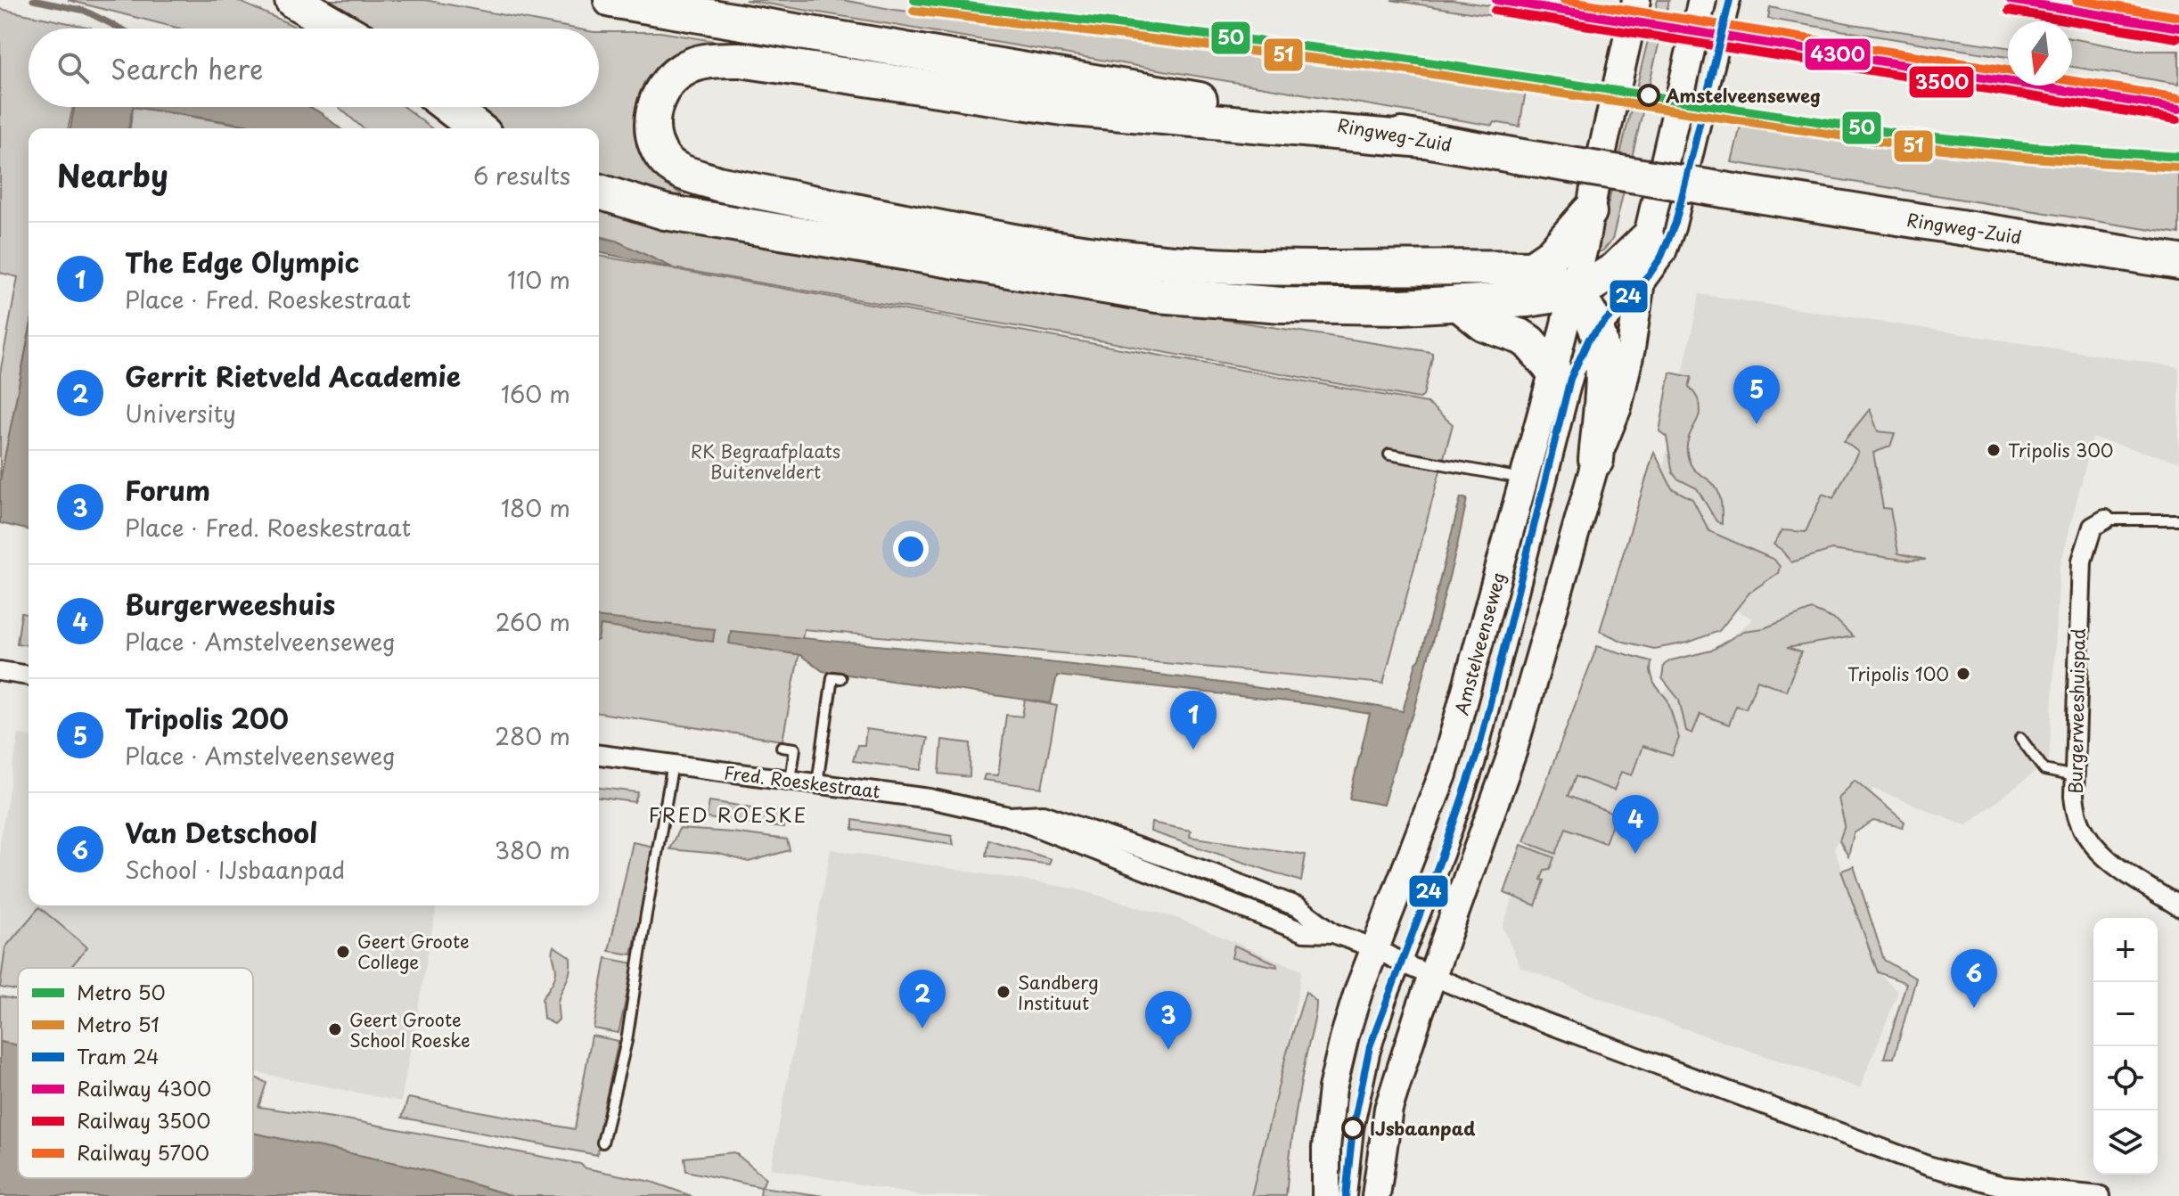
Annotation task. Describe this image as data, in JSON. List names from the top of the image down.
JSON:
{
  "streets": {
    "highway": ["Ringweg-Zuid"],
    "main road": ["Amstelveenseweg"],
    "street": ["Burgerweeshuispad", "Fred. Roeskestraat"]
  },
  "crossings": [
    ["Amstelveenseweg", "Fred. Roeskestraat"]
  ],
  "districts": ["FRED ROESKE"],
  "parks": ["RK Begraafplaats Buitenveldert"],
  "places": [
    "Amstelveenseweg",
    "Tripolis 300",
    "Tripolis 100",
    "Geert Groote College",
    "Sandberg Instituut",
    "Geert Groote School Roeske",
    "IJsbaanpad"
  ],
  "lines": [
    "metro line 50",
    "tram line 24",
    "rail line 4300",
    "rail line 5700",
    "metro line 51",
    "rail line 3500"
  ],
  "legend": [
    "Metro 50",
    "Metro 51",
    "Tram 24",
    "Railway 4300",
    "Railway 3500",
    "Railway 5700"
  ],
  "north": "bottom",
  "page": {
    "search": "Search here",
    "heading": ["Nearby", "6 results"],
    "list": [
      {
        "mark": "1",
        "name": "The Edge Olympic",
        "note": "Place · Fred. Roeskestraat",
        "value": "110 m"
      },
      {
        "mark": "2",
        "name": "Gerrit Rietveld Academie",
        "note": "University",
        "value": "160 m"
      },
      {
        "mark": "3",
        "name": "Forum",
        "note": "Place · Fred. Roeskestraat",
        "value": "180 m"
      },
      {
        "mark": "4",
        "name": "Burgerweeshuis",
        "note": "Place · Amstelveenseweg",
        "value": "260 m"
      },
      {
        "mark": "5",
        "name": "Tripolis 200",
        "note": "Place · Amstelveenseweg",
        "value": "280 m"
      },
      {
        "mark": "6",
        "name": "Van Detschool",
        "note": "School · IJsbaanpad",
        "value": "380 m"
      }
    ],
    "pins": [
      "5",
      "1",
      "4",
      "6",
      "2",
      "3"
    ],
    "map_buttons": ["+", "−"]
  }
}
